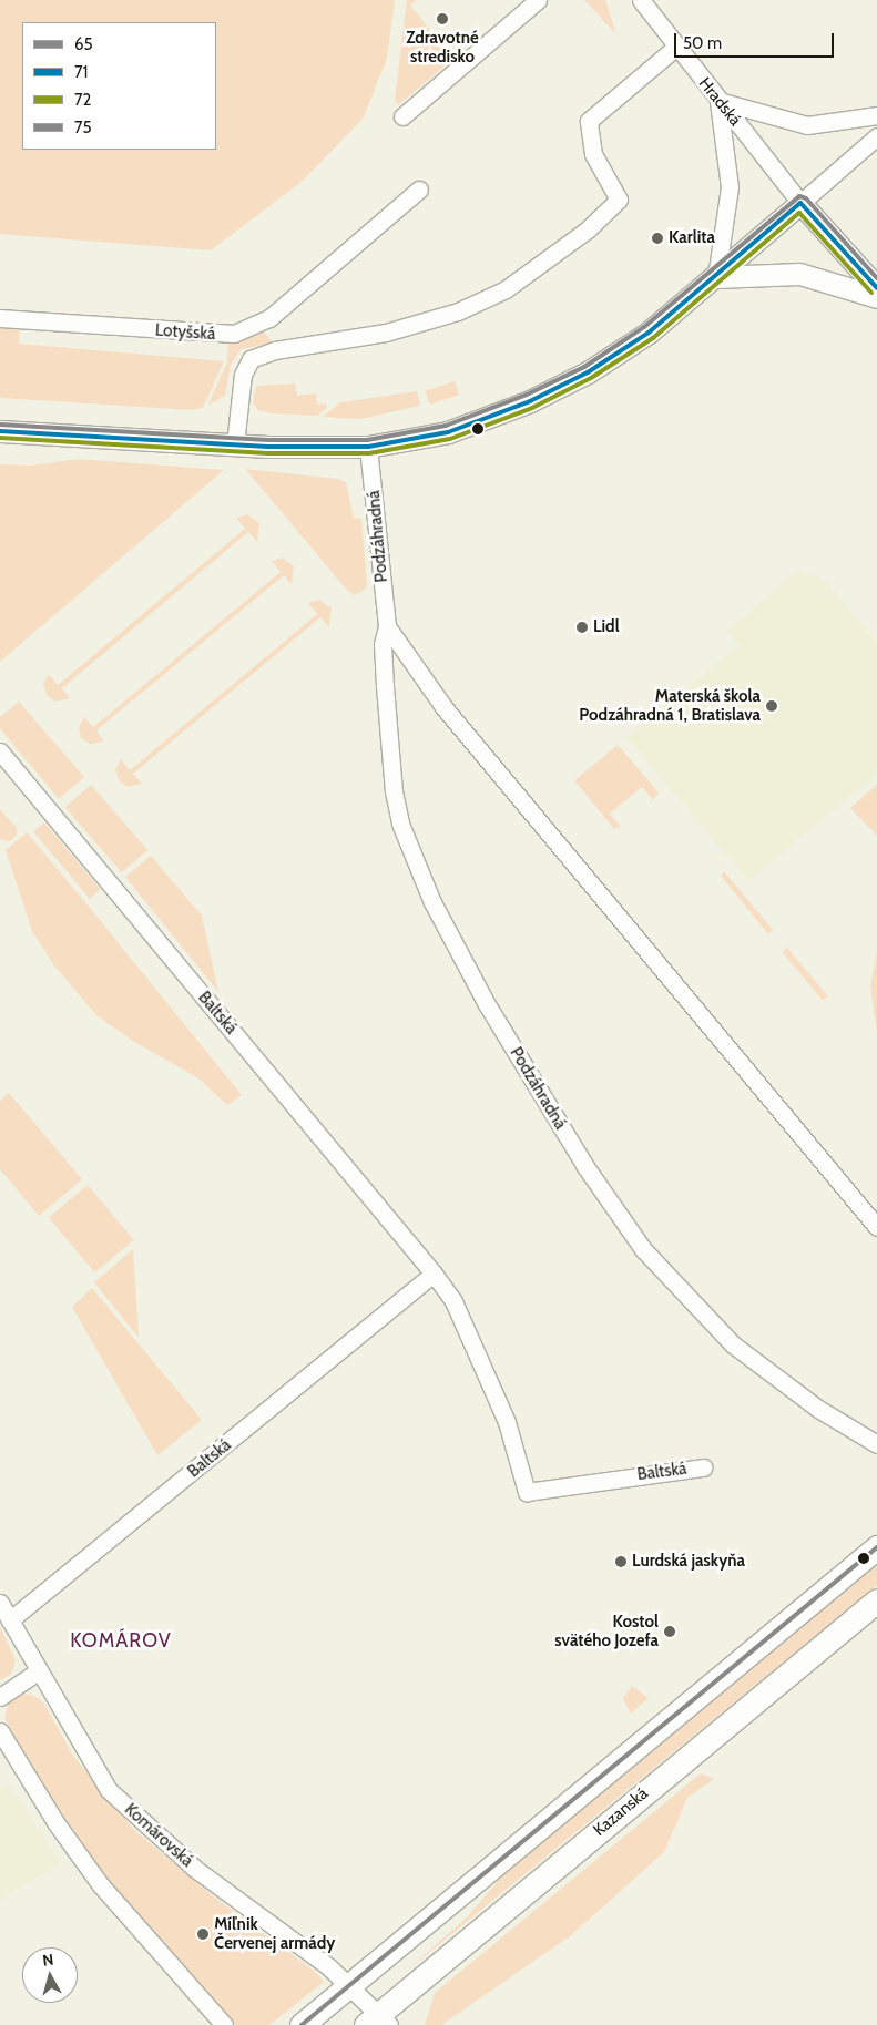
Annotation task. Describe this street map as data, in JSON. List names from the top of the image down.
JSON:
{
  "streets": {
    "main road": ["Kazanská"],
    "street": [
      "Hradská",
      "Lotyšská",
      "Podzáhradná",
      "Baltská",
      "Komárovská"
    ]
  },
  "crossings": [
    ["Baltská", "Komárovská"],
    ["Kazanská", "Komárovská"]
  ],
  "districts": ["KOMÁROV"],
  "places": [
    "Zdravotné stredisko",
    "Karlita",
    "Lidl",
    "Materská škola Podzáhradná 1, Bratislava",
    "Lurdská jaskyňa",
    "Kostol svätého Jozefa",
    "Míľnik Červenej armády"
  ],
  "lines": [
    "transit line 75",
    "transit line 71",
    "transit line 72",
    "transit line 65"
  ],
  "legend": [
    "65",
    "71",
    "72",
    "75"
  ],
  "scale_bar": "50 m",
  "north": "top"
}
